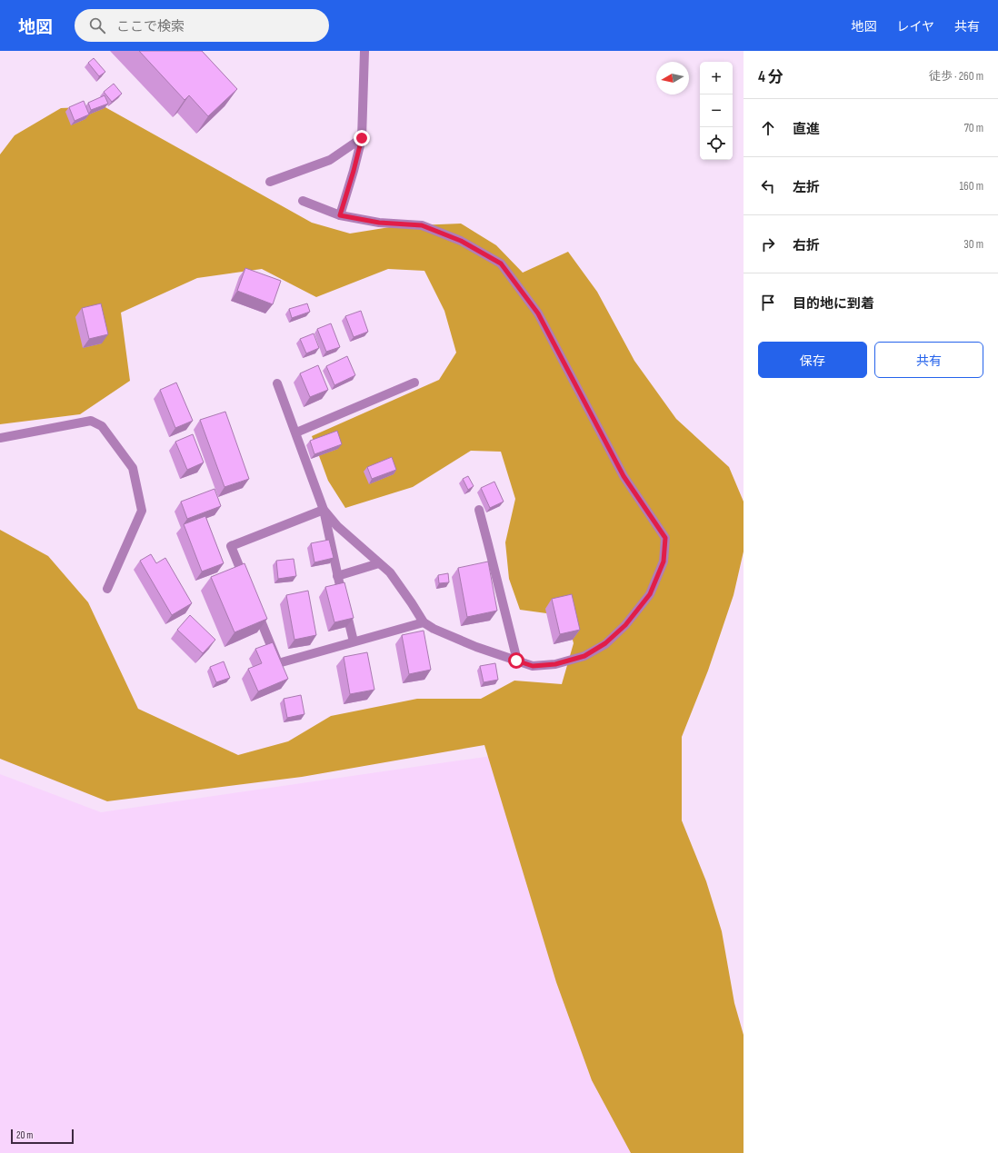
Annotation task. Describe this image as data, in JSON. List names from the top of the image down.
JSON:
{
  "scale_bar": "20 m",
  "north": "left",
  "page": {
    "header": "地図",
    "search": "ここで検索",
    "nav": ["地図", "レイヤ", "共有"],
    "heading": ["4 分", "徒歩 · 260 m"],
    "map_buttons": ["+", "−"],
    "list": [
      ["直進", "70 m"],
      ["左折", "160 m"],
      ["右折", "30 m"],
      "目的地に到着"
    ],
    "buttons": ["保存", "共有"],
    "scale": "20 m"
  }
}
